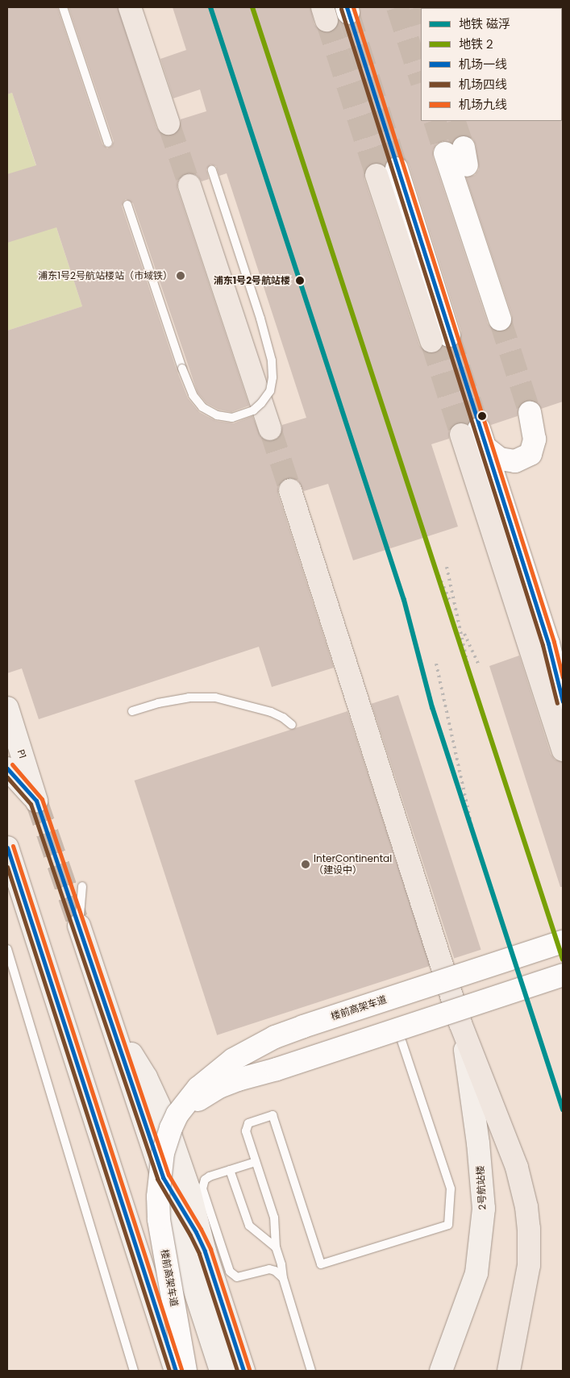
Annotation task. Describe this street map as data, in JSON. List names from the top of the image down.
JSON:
{
  "streets": {
    "main road": ["P1", "2号航站楼"],
    "street": ["楼前高架车道"]
  },
  "places": ["浦东1号2号航站楼站（市域铁）", "浦东1号2号航站楼", "InterContinental （建设中）"],
  "lines": [
    "metro line 磁浮",
    "metro line 2",
    "transit line 机场一线",
    "transit line 机场九线",
    "transit line 机场四线"
  ],
  "legend": [
    "地铁 磁浮",
    "地铁 2",
    "机场一线",
    "机场四线",
    "机场九线"
  ]
}
